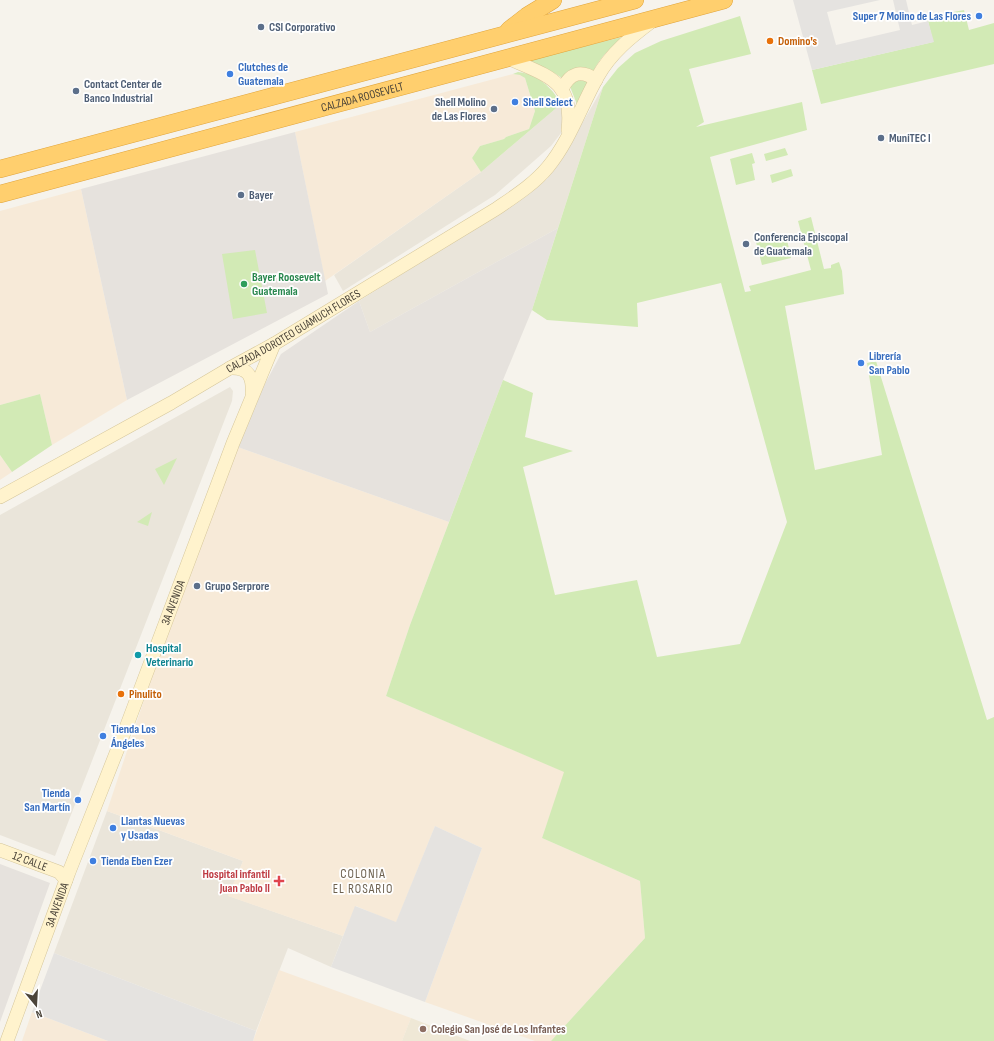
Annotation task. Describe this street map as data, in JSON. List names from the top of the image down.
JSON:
{
  "streets": {
    "highway": ["CALZADA ROOSEVELT"],
    "main road": ["CALZADA DOROTEO GUAMUCH FLORES", "3A AVENIDA", "12 CALLE"]
  },
  "crossings": [
    ["CALZADA ROOSEVELT", "CALZADA DOROTEO GUAMUCH FLORES"],
    ["CALZADA DOROTEO GUAMUCH FLORES", "3A AVENIDA"],
    ["3A AVENIDA", "12 CALLE"]
  ],
  "districts": ["COLONIA EL ROSARIO"],
  "places": {
    "other": [
      "Super 7 Molino de Las Flores",
      "CSI Corporativo",
      "Domino's",
      "Clutches de Guatemala",
      "Contact Center de Banco Industrial",
      "Shell Select",
      "Shell Molino de Las Flores",
      "MuniTEC I",
      "Bayer",
      "Conferencia Episcopal de Guatemala",
      "Bayer Roosevelt Guatemala",
      "Librería San Pablo",
      "Grupo Serprore",
      "Hospital Veterinario",
      "Pinulito",
      "Tienda Los Ángeles",
      "Tienda San Martín",
      "Llantas Nuevas y Usadas",
      "Tienda Eben Ezer",
      "Colegio San José de Los Infantes"
    ],
    "health": ["Hospital infantil Juan Pablo II"]
  },
  "north": "bottom"
}
